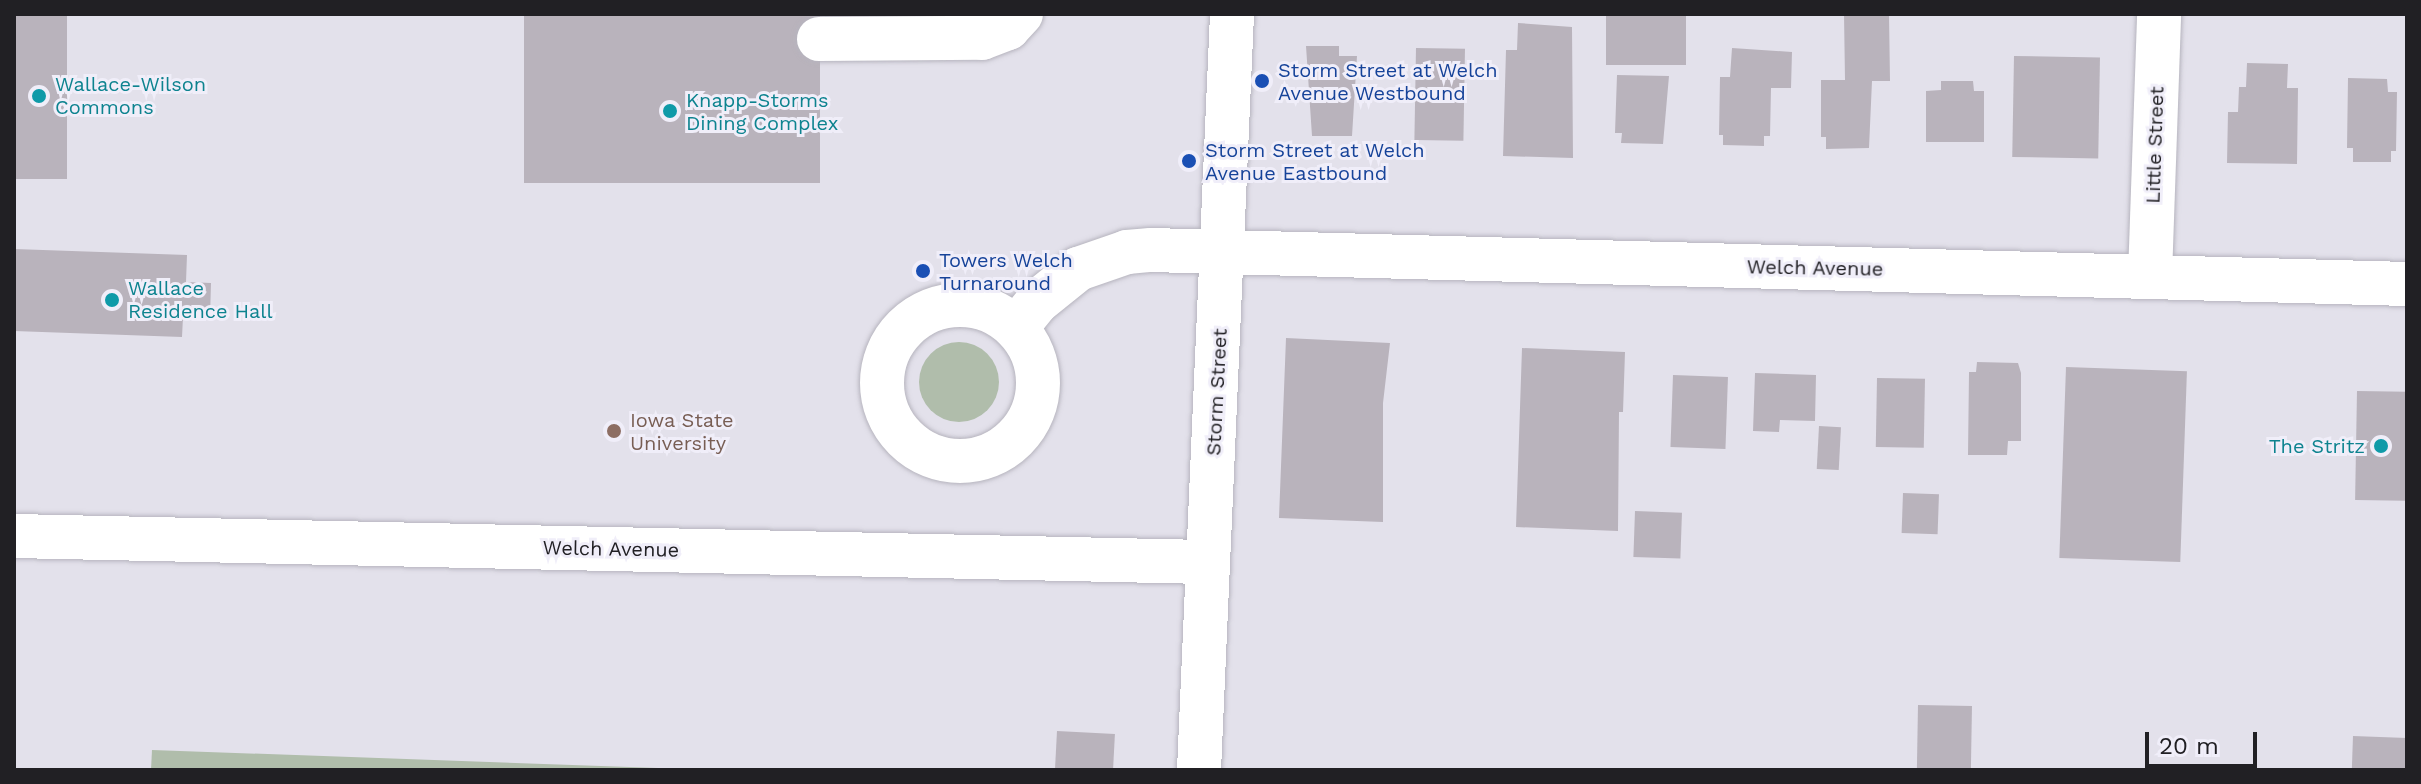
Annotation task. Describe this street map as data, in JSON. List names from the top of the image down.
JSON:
{
  "streets": {
    "street": ["Little Street", "Welch Avenue", "Storm Street"]
  },
  "crossings": [
    ["Little Street", "Welch Avenue"],
    ["Welch Avenue", "Storm Street"]
  ],
  "places": [
    "Storm Street at Welch Avenue Westbound",
    "Wallace-Wilson Commons",
    "Knapp-Storms Dining Complex",
    "Storm Street at Welch Avenue Eastbound",
    "Towers Welch Turnaround",
    "Wallace Residence Hall",
    "Iowa State University",
    "The Stritz"
  ],
  "scale_bar": "20 m"
}
